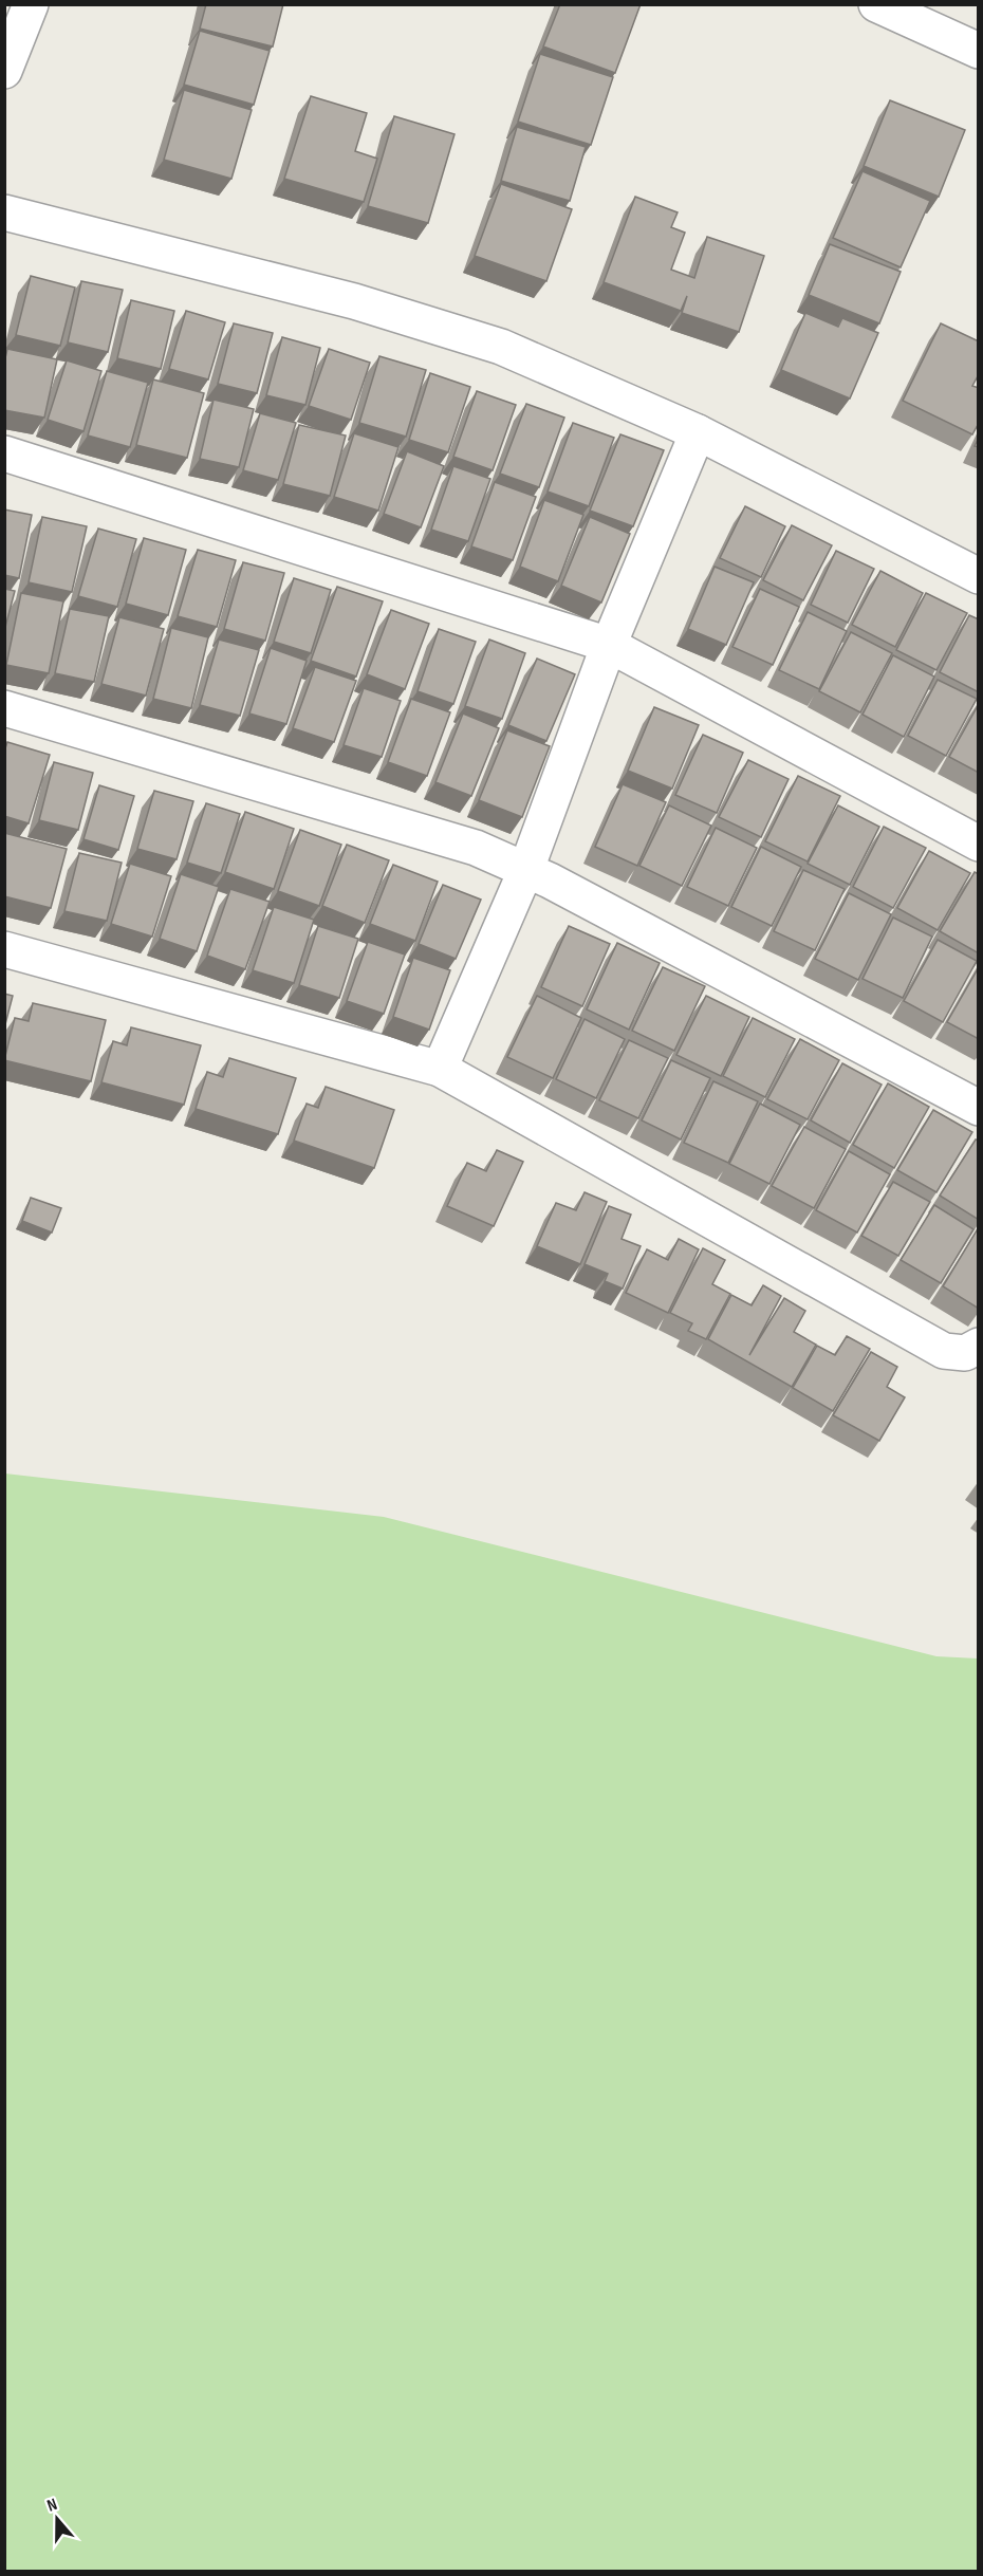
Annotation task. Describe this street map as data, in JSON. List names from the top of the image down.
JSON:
{
  "north": "top"
}
